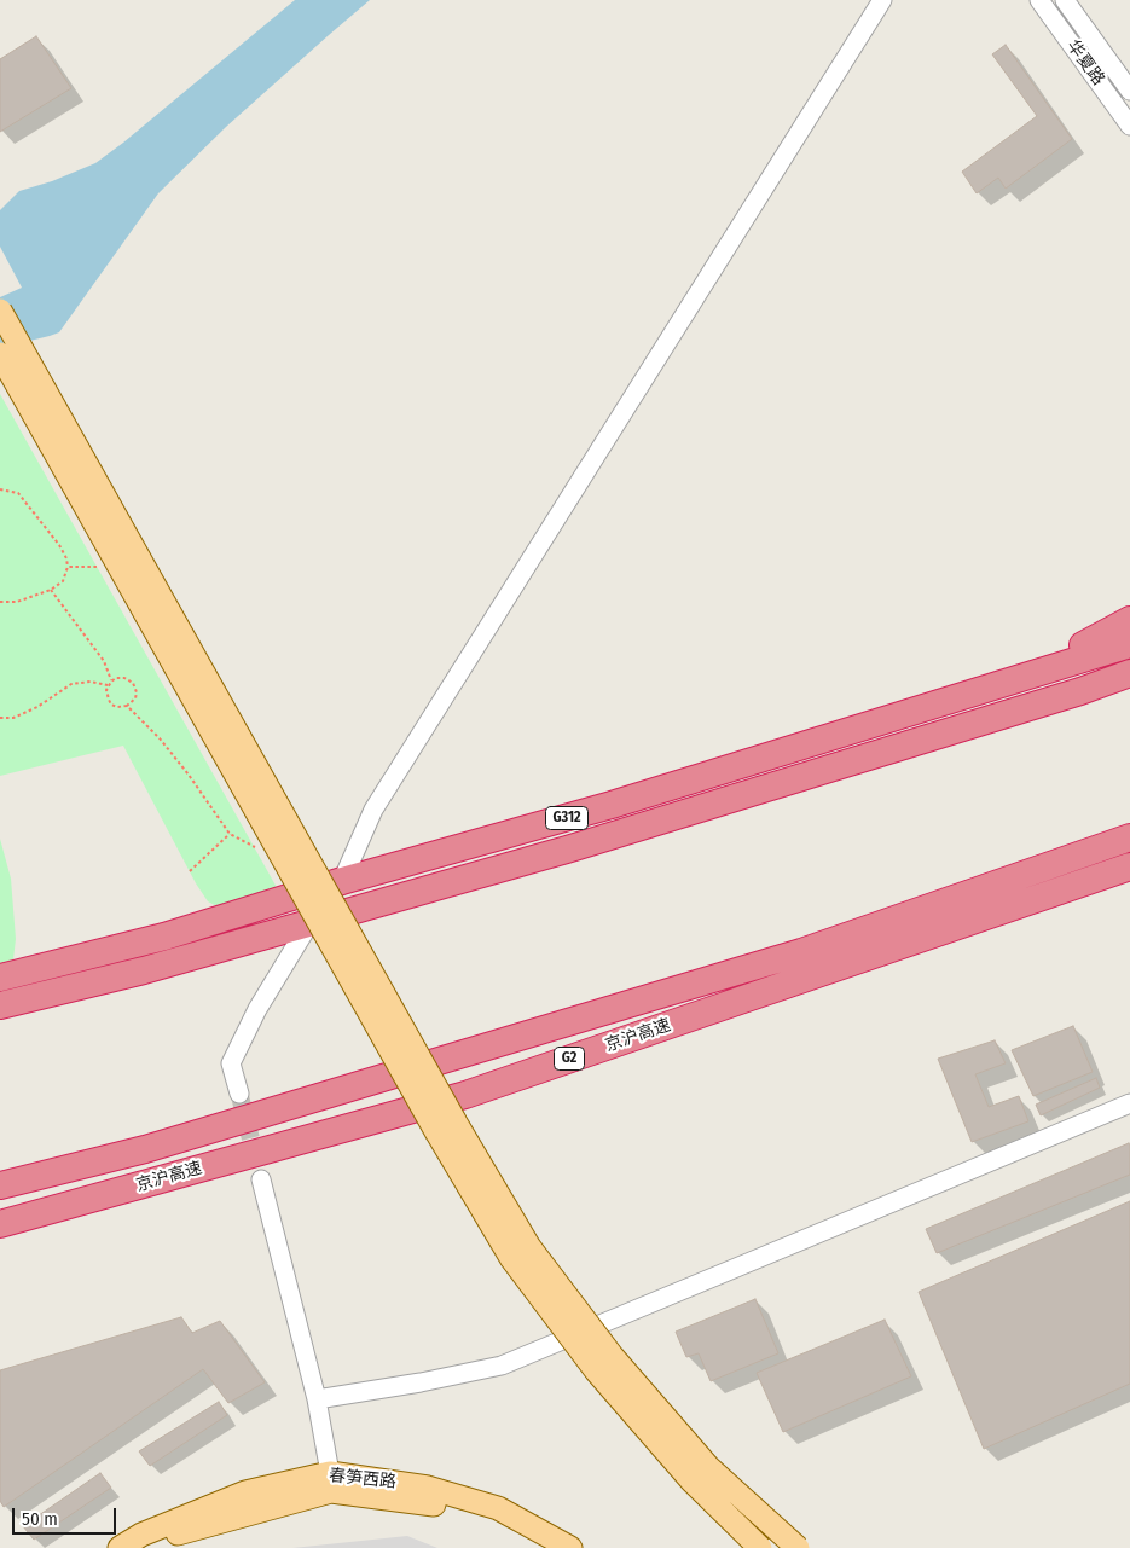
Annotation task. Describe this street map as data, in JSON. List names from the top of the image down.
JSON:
{
  "streets": {
    "highway": ["G312", "京沪高速", "G2"],
    "main road": ["春笋西路"],
    "street": ["华夏路"]
  },
  "scale_bar": "50 m"
}
